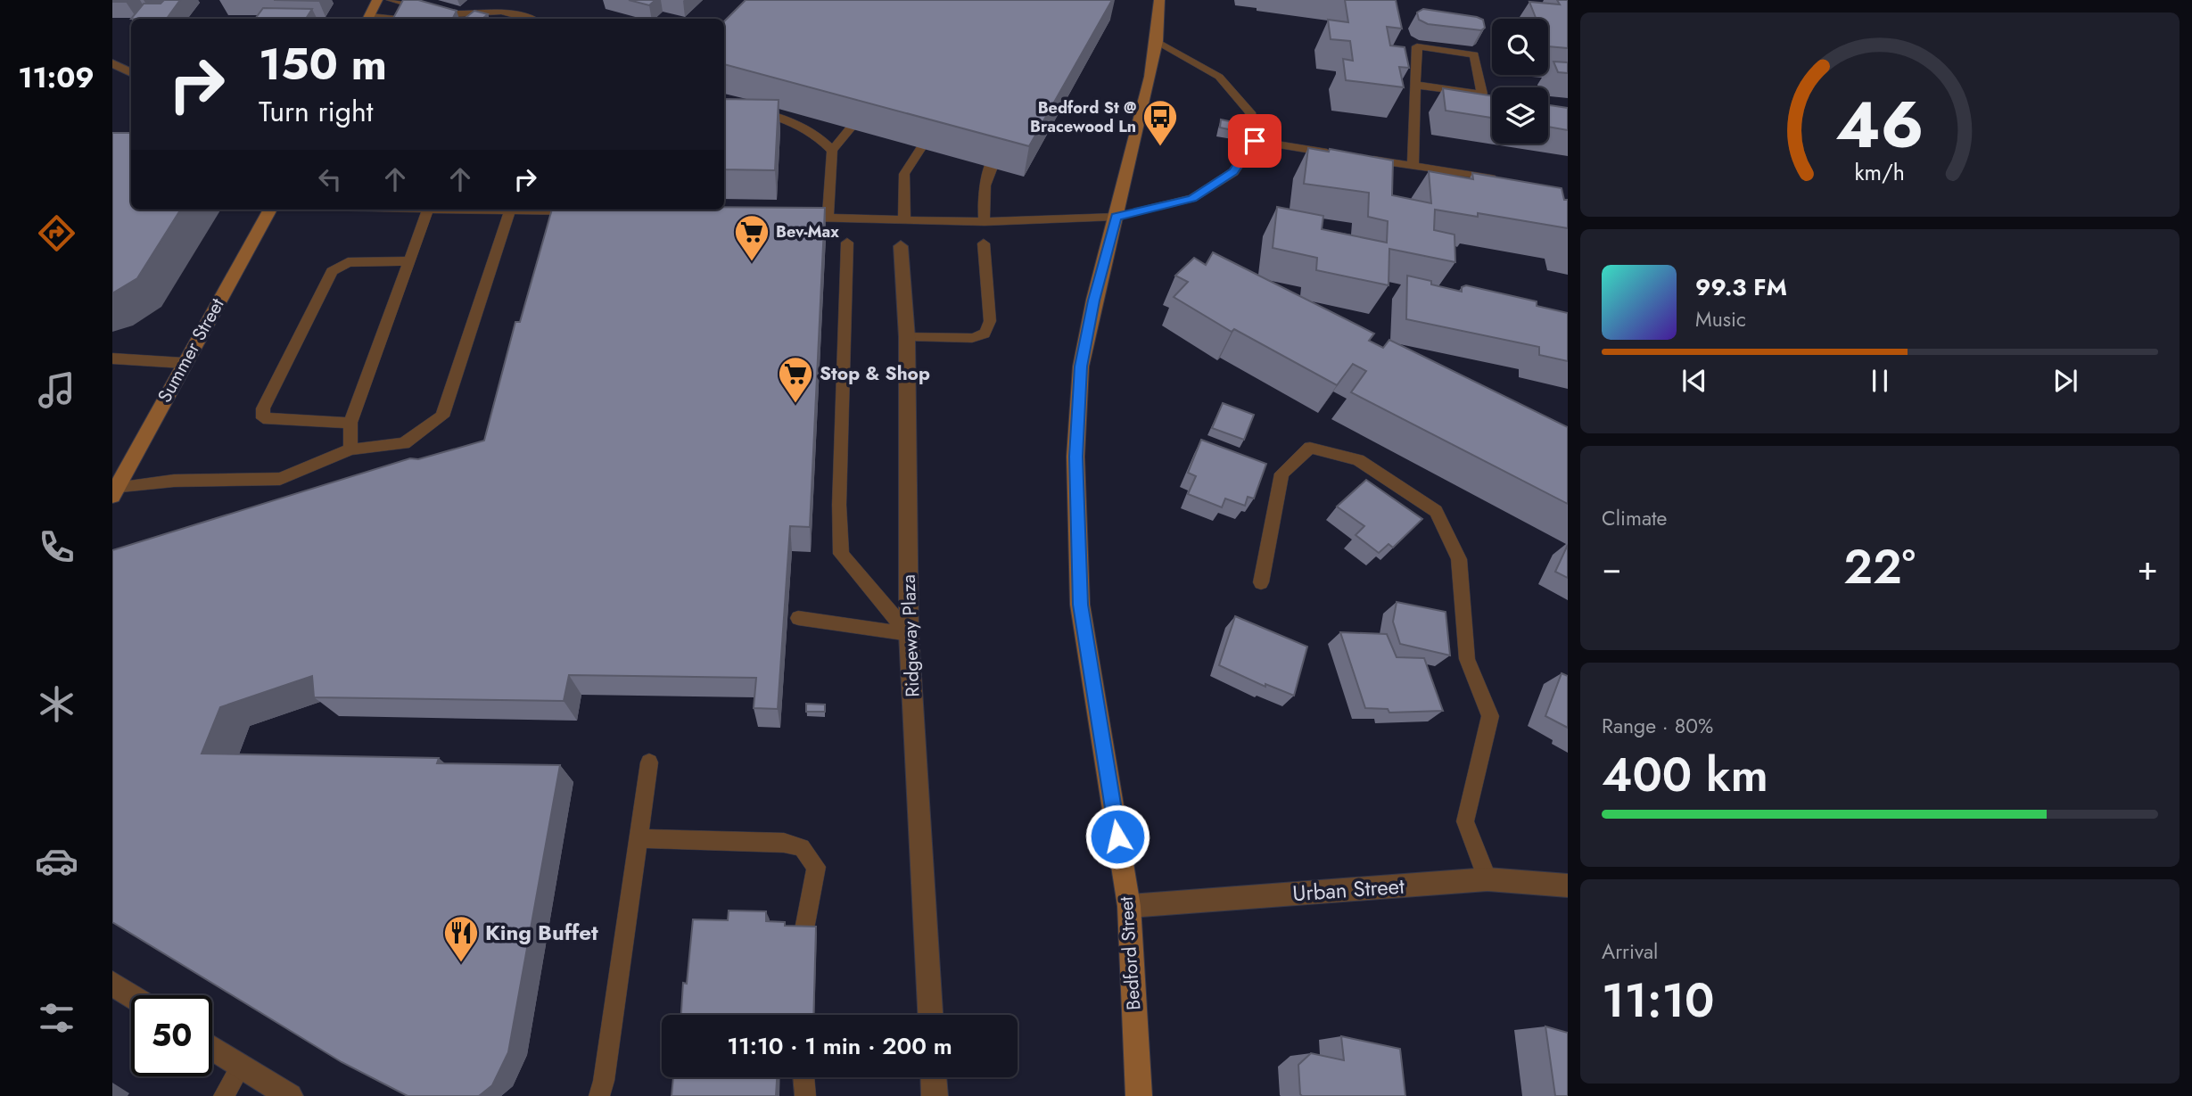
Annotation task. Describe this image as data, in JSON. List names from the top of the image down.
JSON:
{
  "streets": {
    "main road": ["Summer Street", "Bedford Street"],
    "street": ["Ridgeway Plaza", "Urban Street"]
  },
  "crossings": [
    ["Urban Street", "Bedford Street"]
  ],
  "places": {
    "bus stop": ["Bedford St @ Bracewood Ln"],
    "supermarket": ["Bev-Max", "Stop & Shop"],
    "restaurant": ["King Buffet"]
  },
  "page": {
    "tabs": "11:09",
    "turn": ["150 m", "Turn right"],
    "song": ["99.3 FM", "Music"],
    "tile": [
      "Climate",
      ["Range · 80%", "400 km"],
      ["Arrival", "11:10"]
    ],
    "heat": ["−", "22°", "+"],
    "limit": "50",
    "trip": "11:10 · 1 min · 200 m",
    "gauge": ["46", "km/h"]
  }
}
